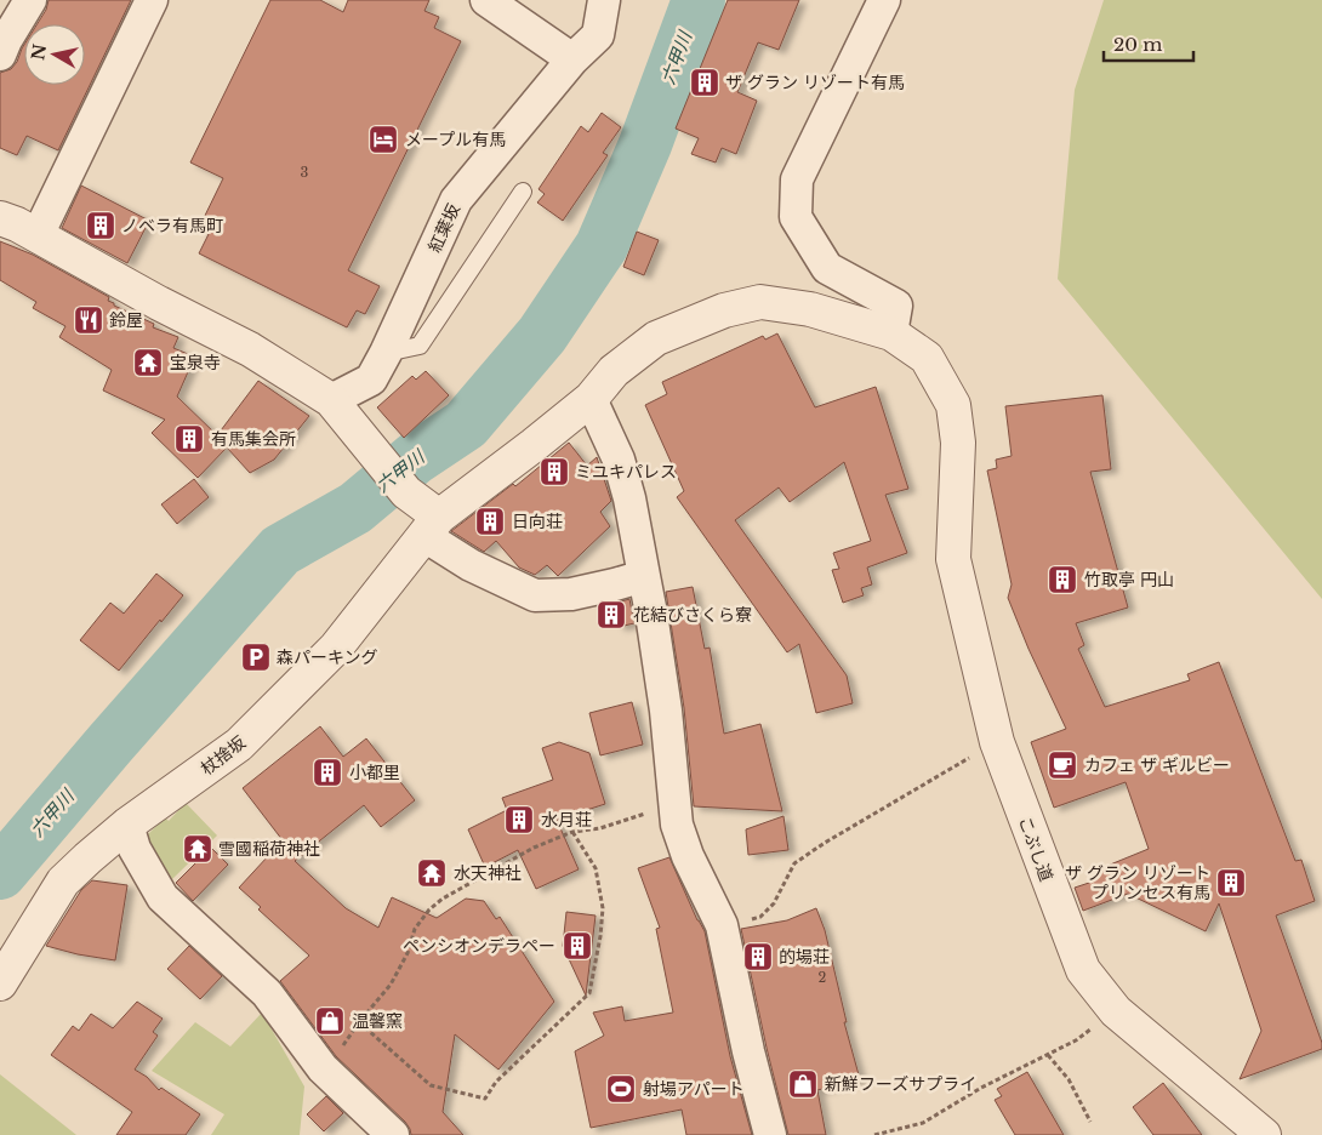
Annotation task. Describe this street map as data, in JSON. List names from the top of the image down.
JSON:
{
  "streets": {
    "street": ["紅葉坂", "杖捨坂", "こぶし道"]
  },
  "crossings": [
    ["杖捨坂", "こぶし道"]
  ],
  "water": ["六甲川"],
  "places": {
    "building": [
      "ザ グラン リゾート有馬",
      "ノベラ有馬町",
      "有馬集会所",
      "ミユキパレス",
      "日向荘",
      "竹取亭 円山",
      "花結びさくら寮",
      "小都里",
      "水月荘",
      "ザ グラン リゾート プリンセス有馬",
      "ペンシオンデラペー",
      "的場荘"
    ],
    "hotel": ["メープル有馬"],
    "restaurant": ["鈴屋"],
    "temple": ["宝泉寺", "雪國稲荷神社", "水天神社"],
    "parking": ["森パーキング"],
    "cafe": ["カフェ ザ ギルビー"],
    "shop": ["温馨窯", "新鮮フーズサプライ"],
    "sports": ["射場アパート"]
  },
  "house_numbers": ["3", "2"],
  "scale_bar": "20 m",
  "north": "left"
}
